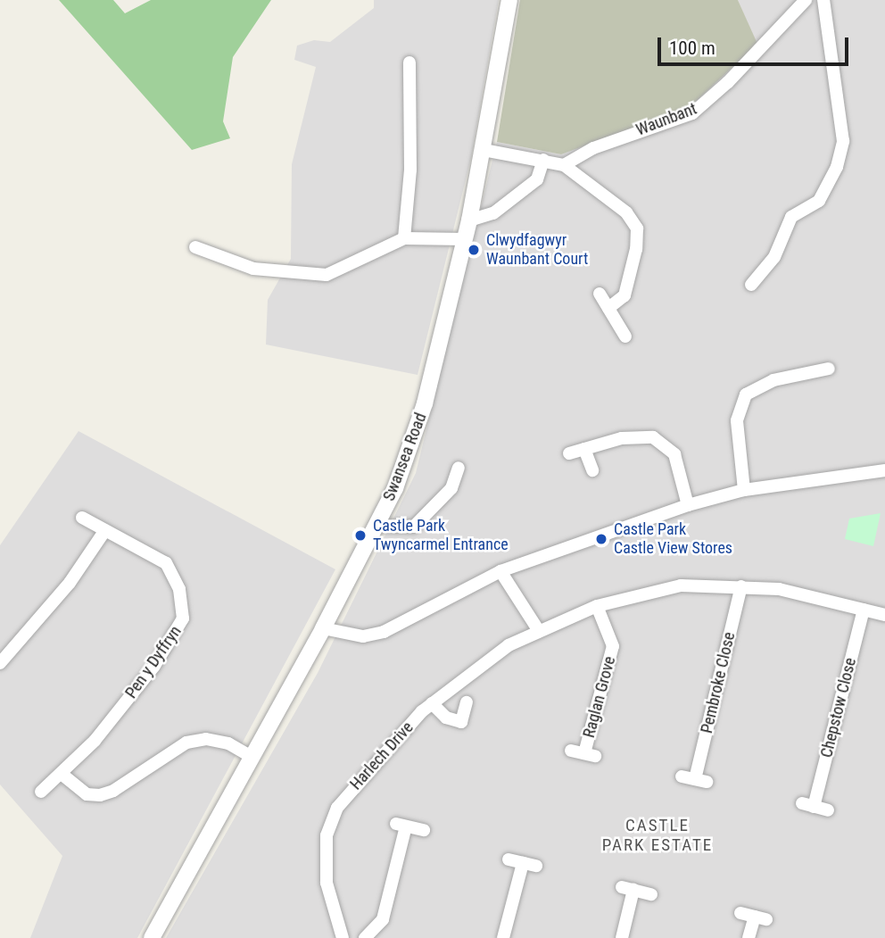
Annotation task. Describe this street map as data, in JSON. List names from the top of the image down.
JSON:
{
  "streets": {
    "street": [
      "Waunbant",
      "Swansea Road",
      "Pen y Dyffryn",
      "Pembroke Close",
      "Raglan Grove",
      "Chepstow Close",
      "Harlech Drive"
    ]
  },
  "crossings": [
    ["Pembroke Close", "Harlech Drive"],
    ["Raglan Grove", "Harlech Drive"],
    ["Chepstow Close", "Harlech Drive"]
  ],
  "districts": ["CASTLE PARK ESTATE"],
  "places": ["Clwydfagwyr Waunbant Court", "Castle Park Twyncarmel Entrance", "Castle Park Castle View Stores"],
  "scale_bar": "100 m"
}
